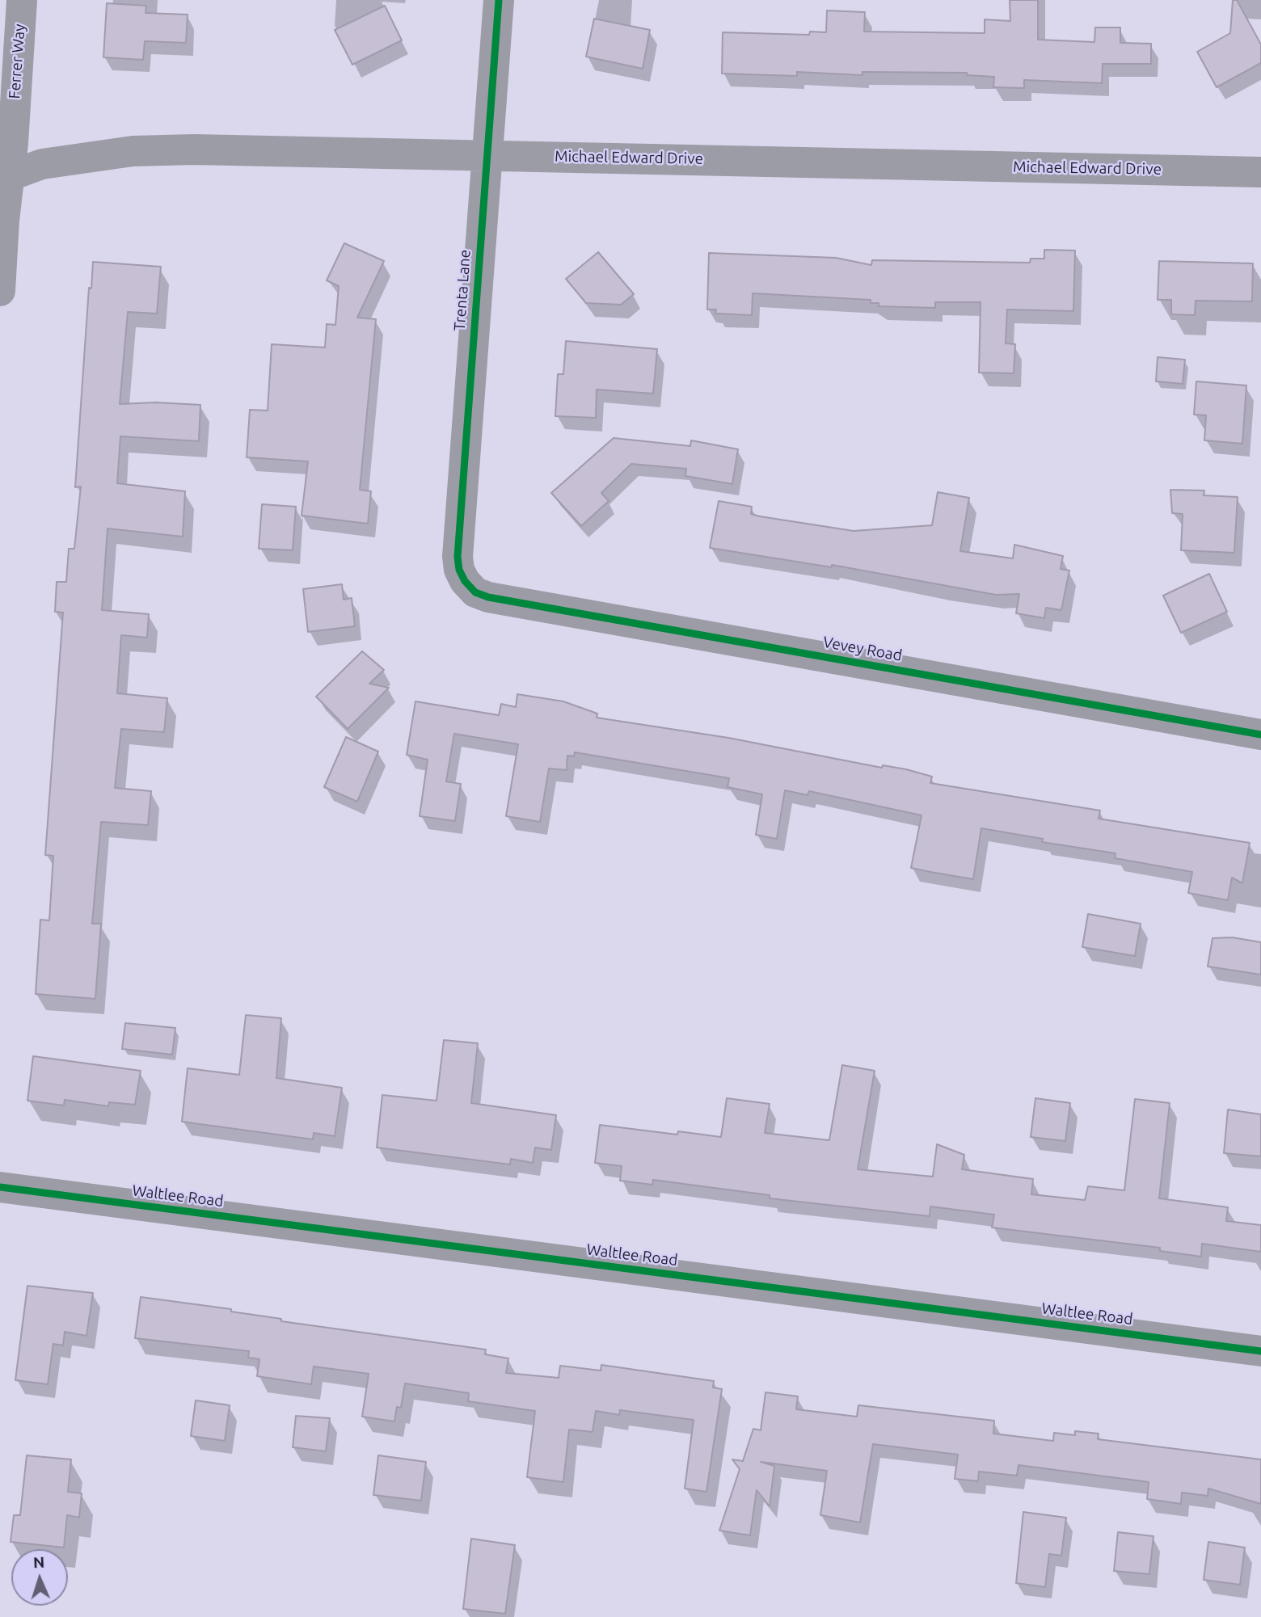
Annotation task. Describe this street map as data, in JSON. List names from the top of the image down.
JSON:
{
  "streets": {
    "street": [
      "Ferrer Way",
      "Michael Edward Drive",
      "Trenta Lane",
      "Vevey Road",
      "Waltlee Road"
    ]
  },
  "crossings": [
    ["Ferrer Way", "Michael Edward Drive"],
    ["Michael Edward Drive", "Trenta Lane"],
    ["Trenta Lane", "Vevey Road"]
  ],
  "north": "top"
}
